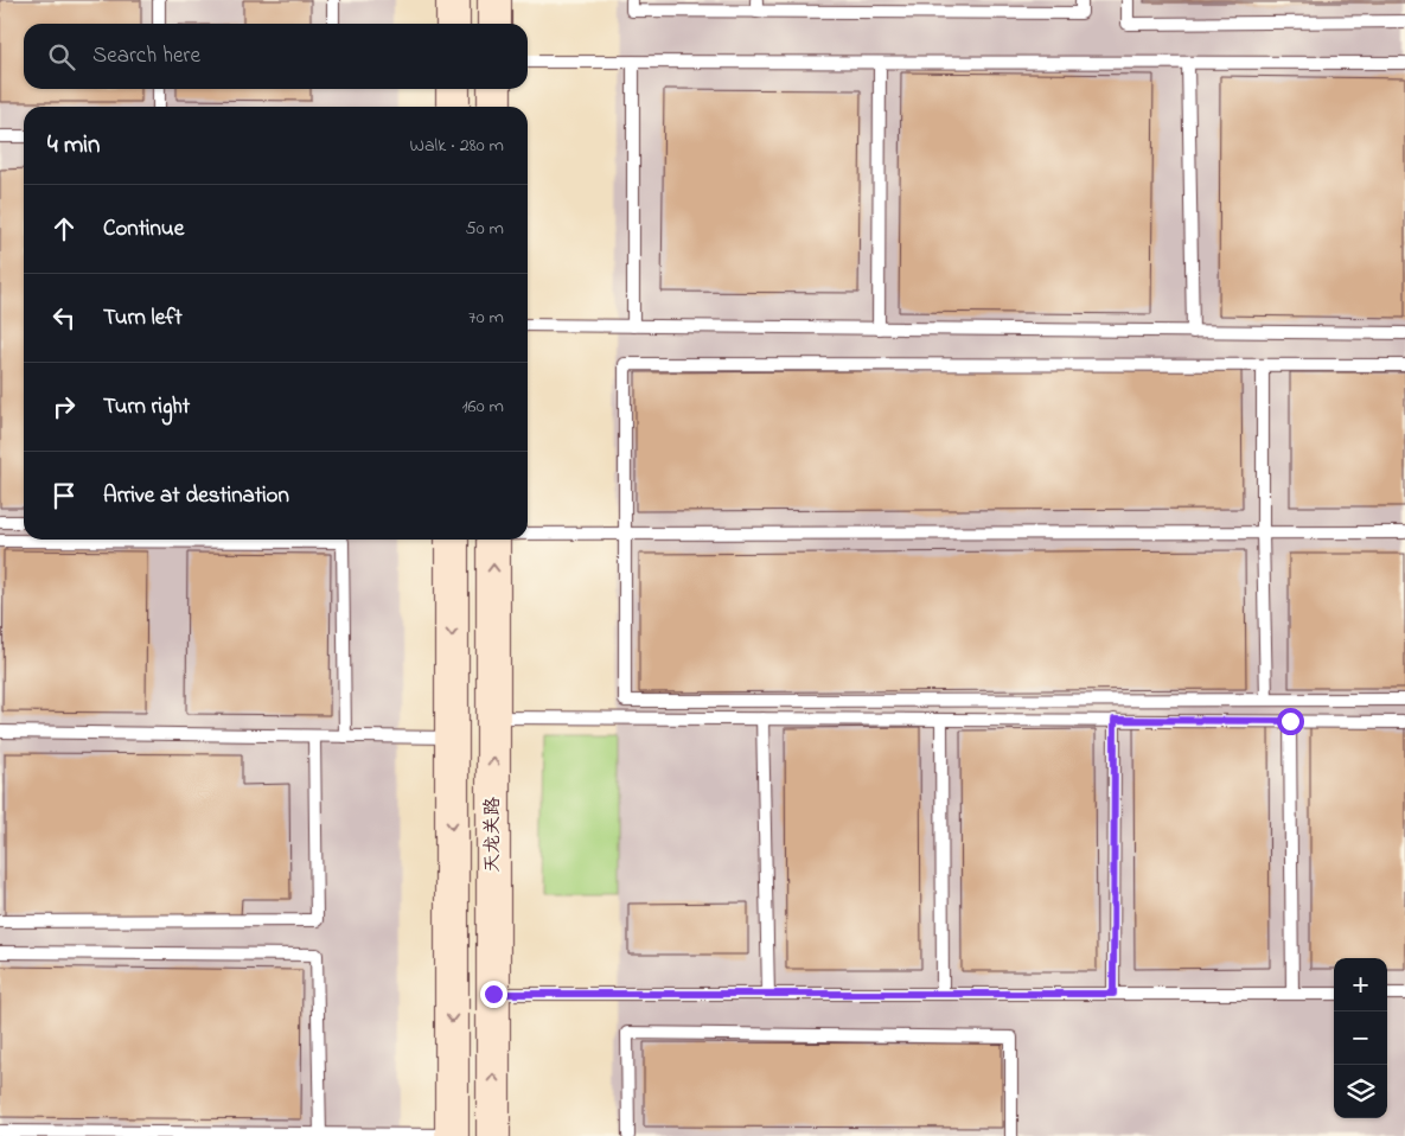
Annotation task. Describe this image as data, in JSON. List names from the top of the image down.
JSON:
{
  "streets": {
    "street": ["天龙关路"]
  },
  "page": {
    "search": "Search here",
    "heading": ["4 min", "Walk · 280 m"],
    "list": [
      ["Continue", "50 m"],
      ["Turn left", "70 m"],
      ["Turn right", "160 m"],
      "Arrive at destination"
    ],
    "map_buttons": ["+", "−"]
  }
}
